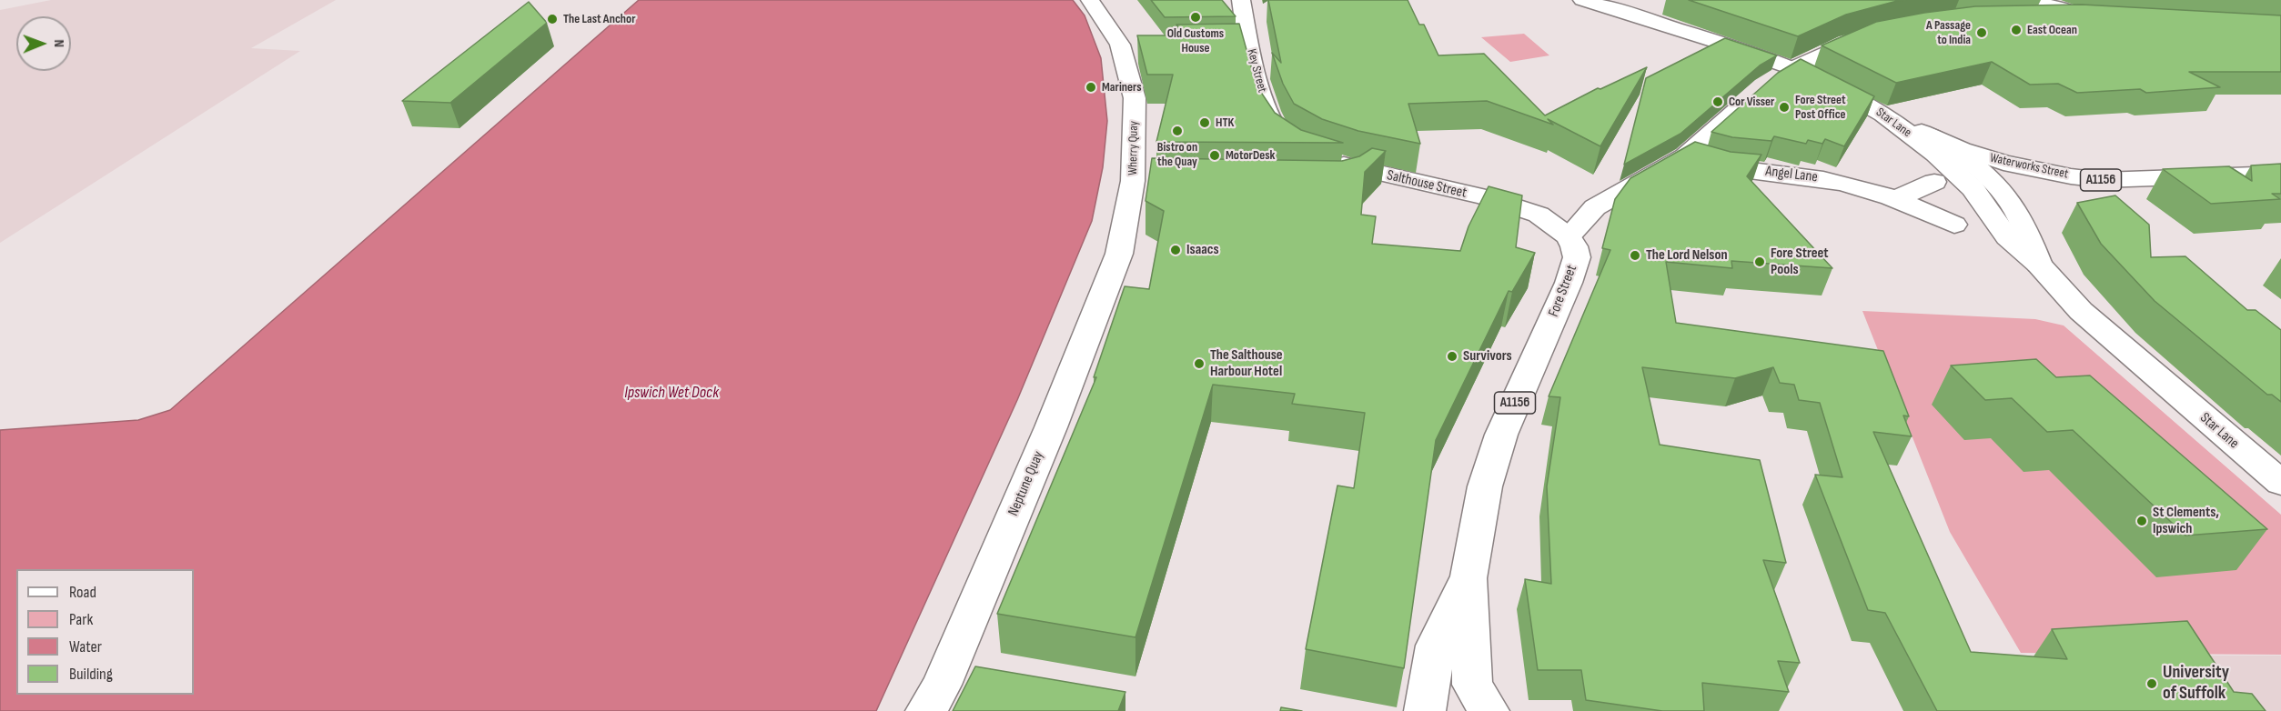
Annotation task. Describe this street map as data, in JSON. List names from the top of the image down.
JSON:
{
  "streets": {
    "main road": [
      "Key Street",
      "Star Lane",
      "Wherry Quay",
      "Waterworks Street",
      "Angel Lane",
      "A1156",
      "Salthouse Street",
      "Fore Street",
      "Neptune Quay"
    ]
  },
  "crossings": [
    ["Star Lane", "Waterworks Street"],
    ["Wherry Quay", "Neptune Quay"],
    ["Salthouse Street", "Fore Street"]
  ],
  "water": ["Ipswich Wet Dock"],
  "places": [
    "Old Customs House",
    "The Last Anchor",
    "East Ocean",
    "A Passage to India",
    "Mariners",
    "Cor Visser",
    "Fore Street Post Office",
    "HTK",
    "Bistro on the Quay",
    "MotorDesk",
    "Isaacs",
    "The Lord Nelson",
    "Fore Street Pools",
    "Survivors",
    "The Salthouse Harbour Hotel",
    "St Clements, Ipswich",
    "University of Suffolk"
  ],
  "legend": [
    "Road",
    "Park",
    "Water",
    "Building"
  ],
  "north": "right"
}
